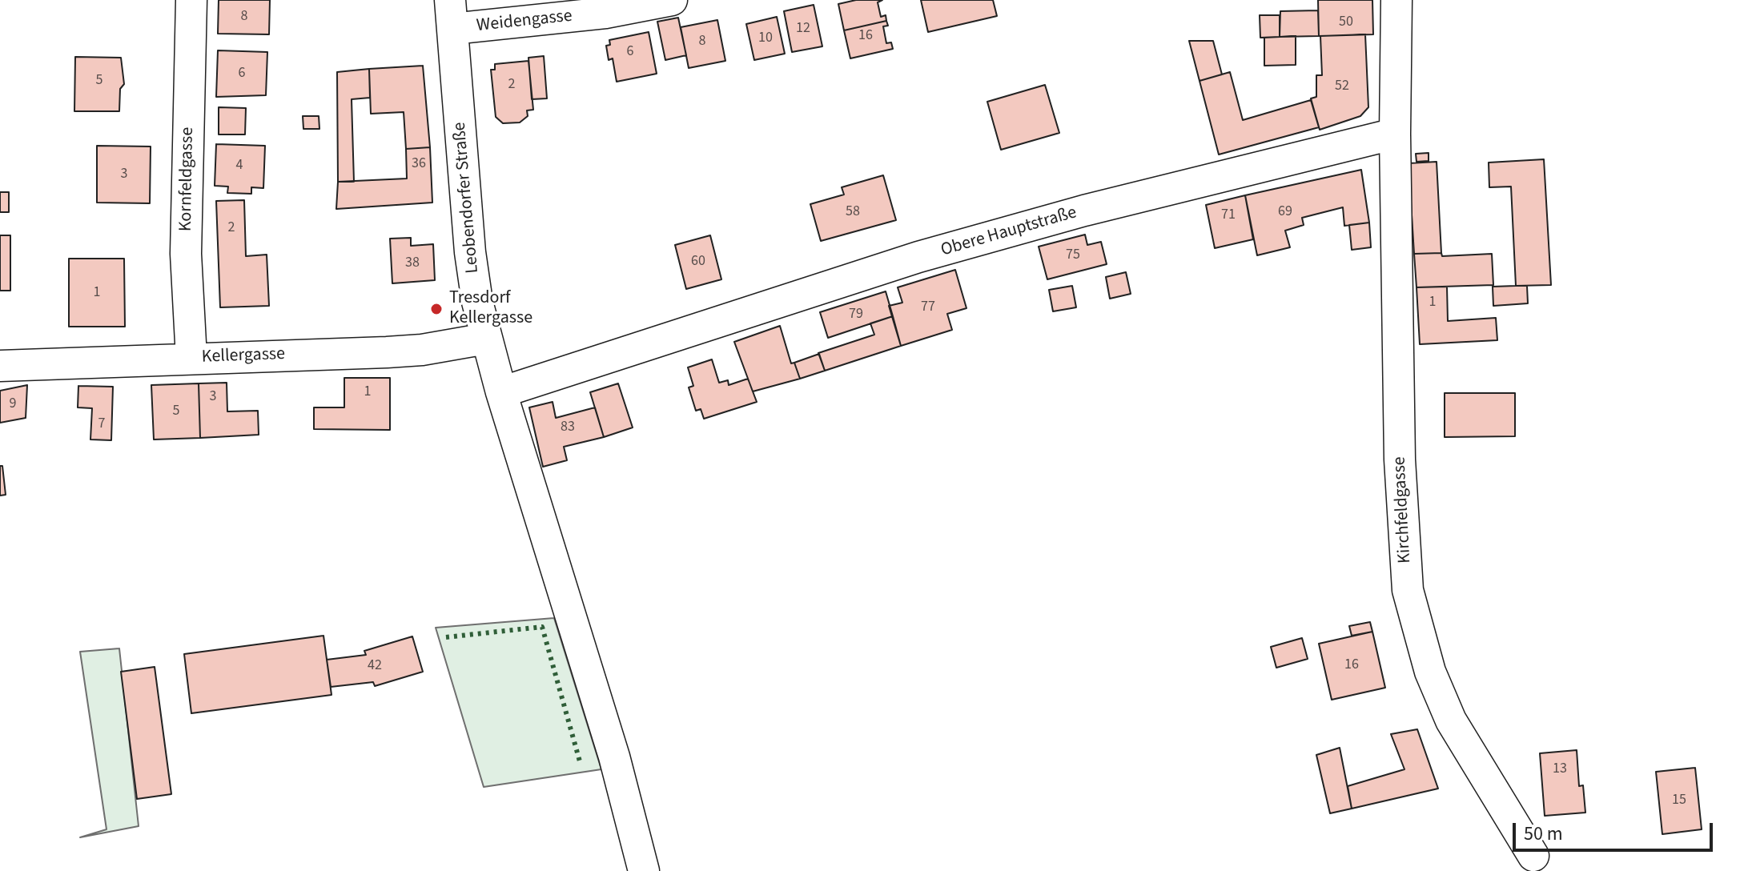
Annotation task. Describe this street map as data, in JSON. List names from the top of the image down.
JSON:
{
  "streets": {
    "street": [
      "Weidengasse",
      "Kornfeldgasse",
      "Leobendorfer Straße",
      "Obere Hauptstraße",
      "Kellergasse",
      "Kirchfeldgasse"
    ]
  },
  "crossings": [
    ["Weidengasse", "Leobendorfer Straße"],
    ["Kornfeldgasse", "Kellergasse"],
    ["Leobendorfer Straße", "Obere Hauptstraße"],
    ["Leobendorfer Straße", "Kellergasse"],
    ["Obere Hauptstraße", "Kirchfeldgasse"]
  ],
  "places": ["Tresdorf Kellergasse"],
  "house_numbers": [
    "8",
    "50",
    "12",
    "16",
    "10",
    "8",
    "6",
    "6",
    "5",
    "2",
    "52",
    "36",
    "4",
    "3",
    "58",
    "69",
    "71",
    "2",
    "75",
    "60",
    "38",
    "1",
    "1",
    "77",
    "79",
    "1",
    "3",
    "9",
    "5",
    "7",
    "83",
    "16",
    "42",
    "13",
    "15"
  ],
  "scale_bar": "50 m"
}
